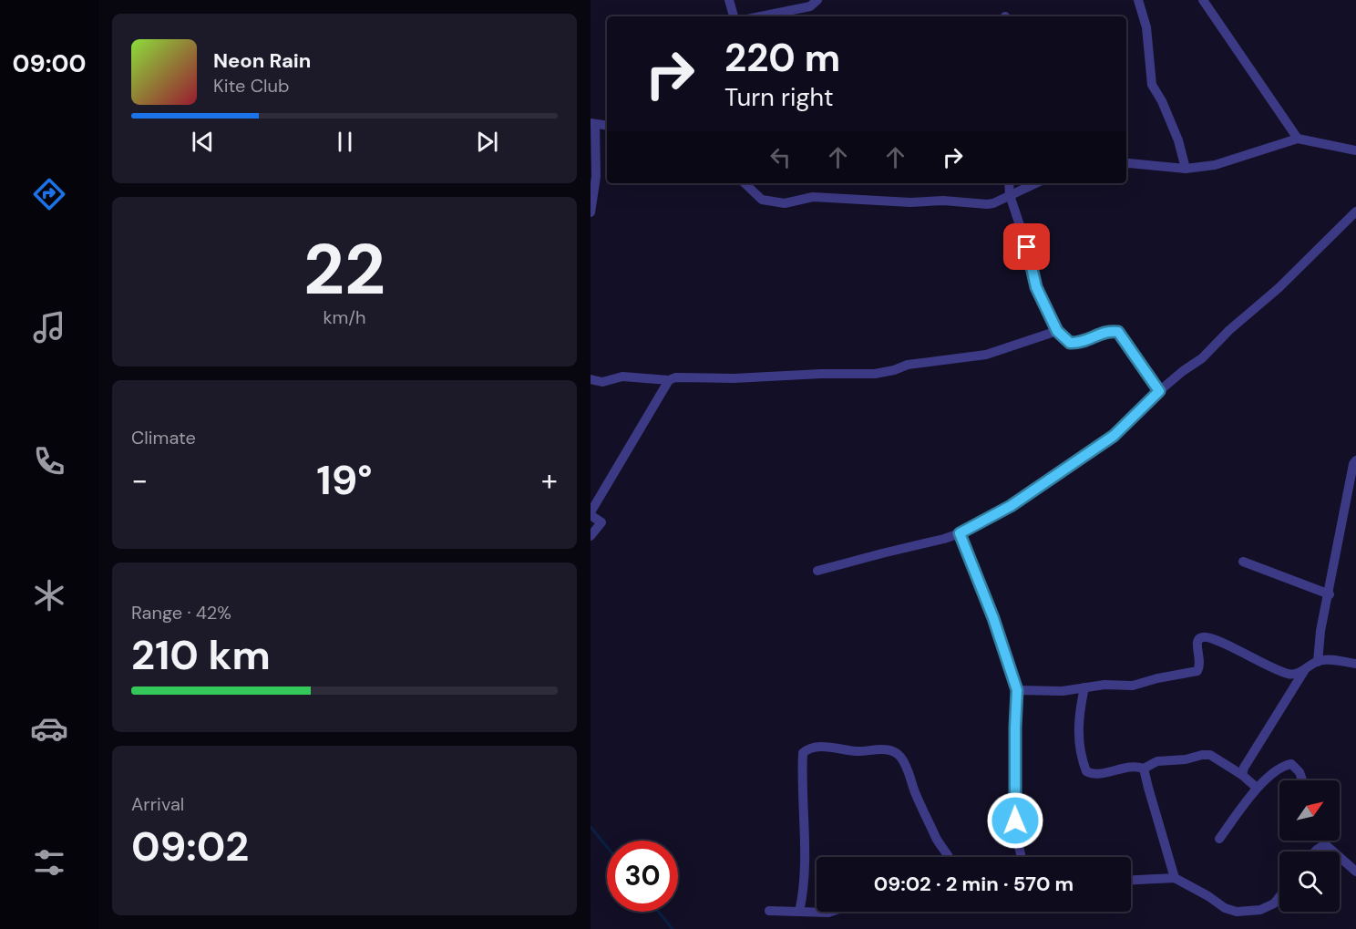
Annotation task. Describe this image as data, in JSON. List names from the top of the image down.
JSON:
{
  "north": "top right",
  "page": {
    "tabs": "09:00",
    "turn": ["220 m", "Turn right"],
    "song": ["Neon Rain", "Kite Club"],
    "tile": [
      ["22", "km/h"],
      "Climate",
      ["Range · 42%", "210 km"],
      ["Arrival", "09:02"]
    ],
    "heat": ["−", "19°", "+"],
    "limit": "30",
    "trip": "09:02 · 2 min · 570 m"
  }
}
